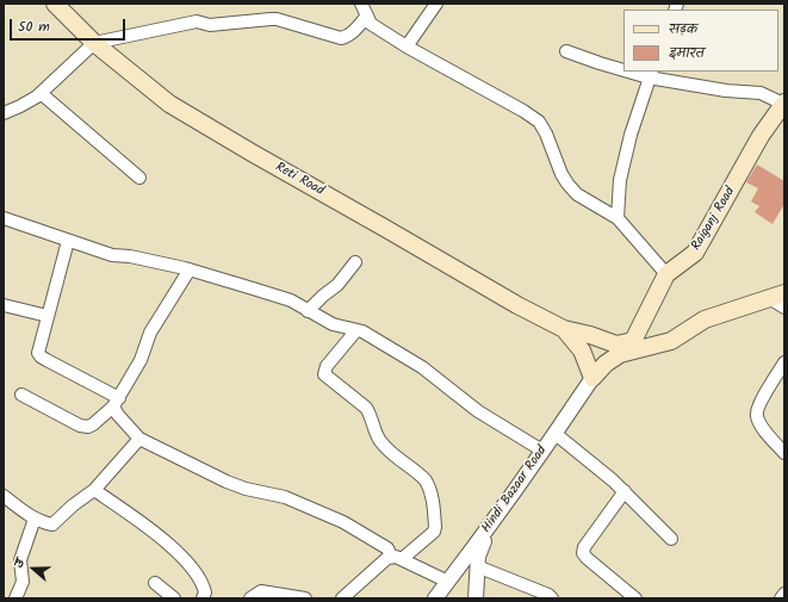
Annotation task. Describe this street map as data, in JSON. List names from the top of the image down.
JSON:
{
  "streets": {
    "main road": ["Reti Road", "Raiganj Road"],
    "street": ["Hindi Bazaar Road"]
  },
  "legend": ["सड़क", "इमारत"],
  "scale_bar": "50 m",
  "north": "left"
}
